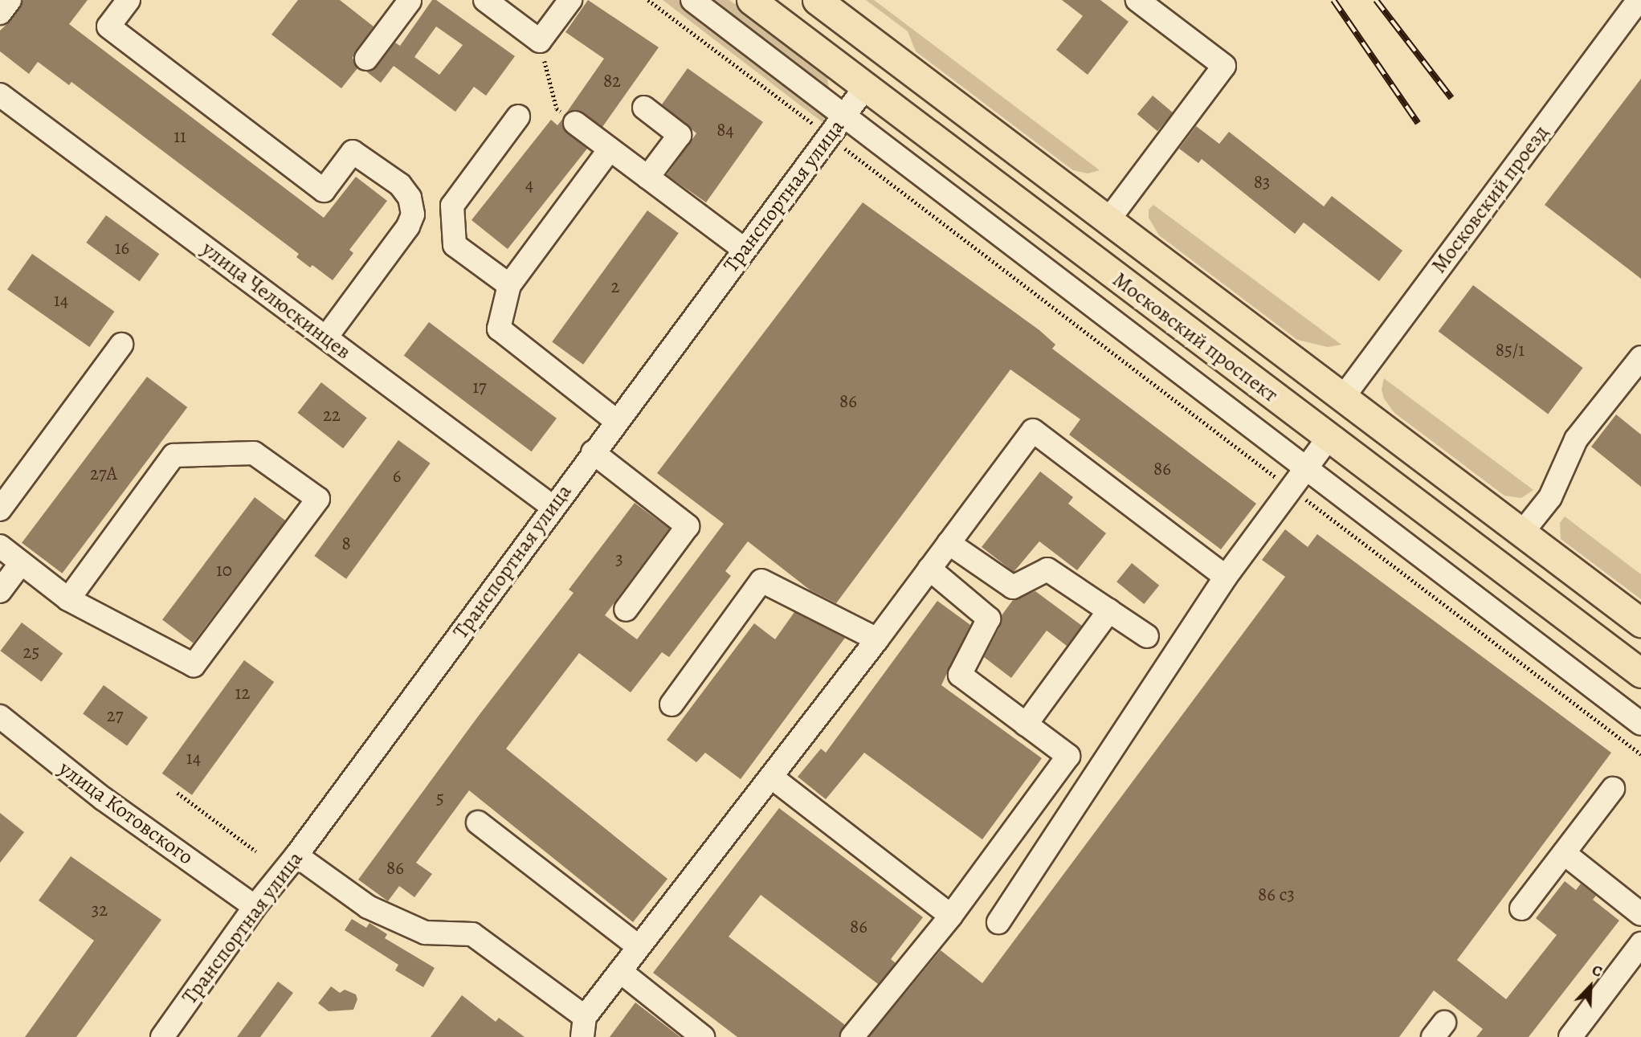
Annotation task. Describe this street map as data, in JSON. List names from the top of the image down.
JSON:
{
  "streets": {
    "main road": ["Московский проспект"],
    "street": [
      "Транспортная улица",
      "Московский проезд",
      "улица Челюскинцев",
      "улица Котовского"
    ]
  },
  "crossings": [
    ["Транспортная улица", "улица Челюскинцев"],
    ["Транспортная улица", "Московский проспект"],
    ["Транспортная улица", "улица Котовского"],
    ["Московский проезд", "Московский проспект"]
  ],
  "house_numbers": [
    "82",
    "84",
    "11",
    "83",
    "4",
    "16",
    "2",
    "14",
    "85/1",
    "17",
    "86",
    "22",
    "86",
    "27А",
    "6",
    "8",
    "3",
    "10",
    "25",
    "12",
    "27",
    "14",
    "5",
    "86",
    "86 с3",
    "32",
    "86"
  ],
  "north": "top right"
}
